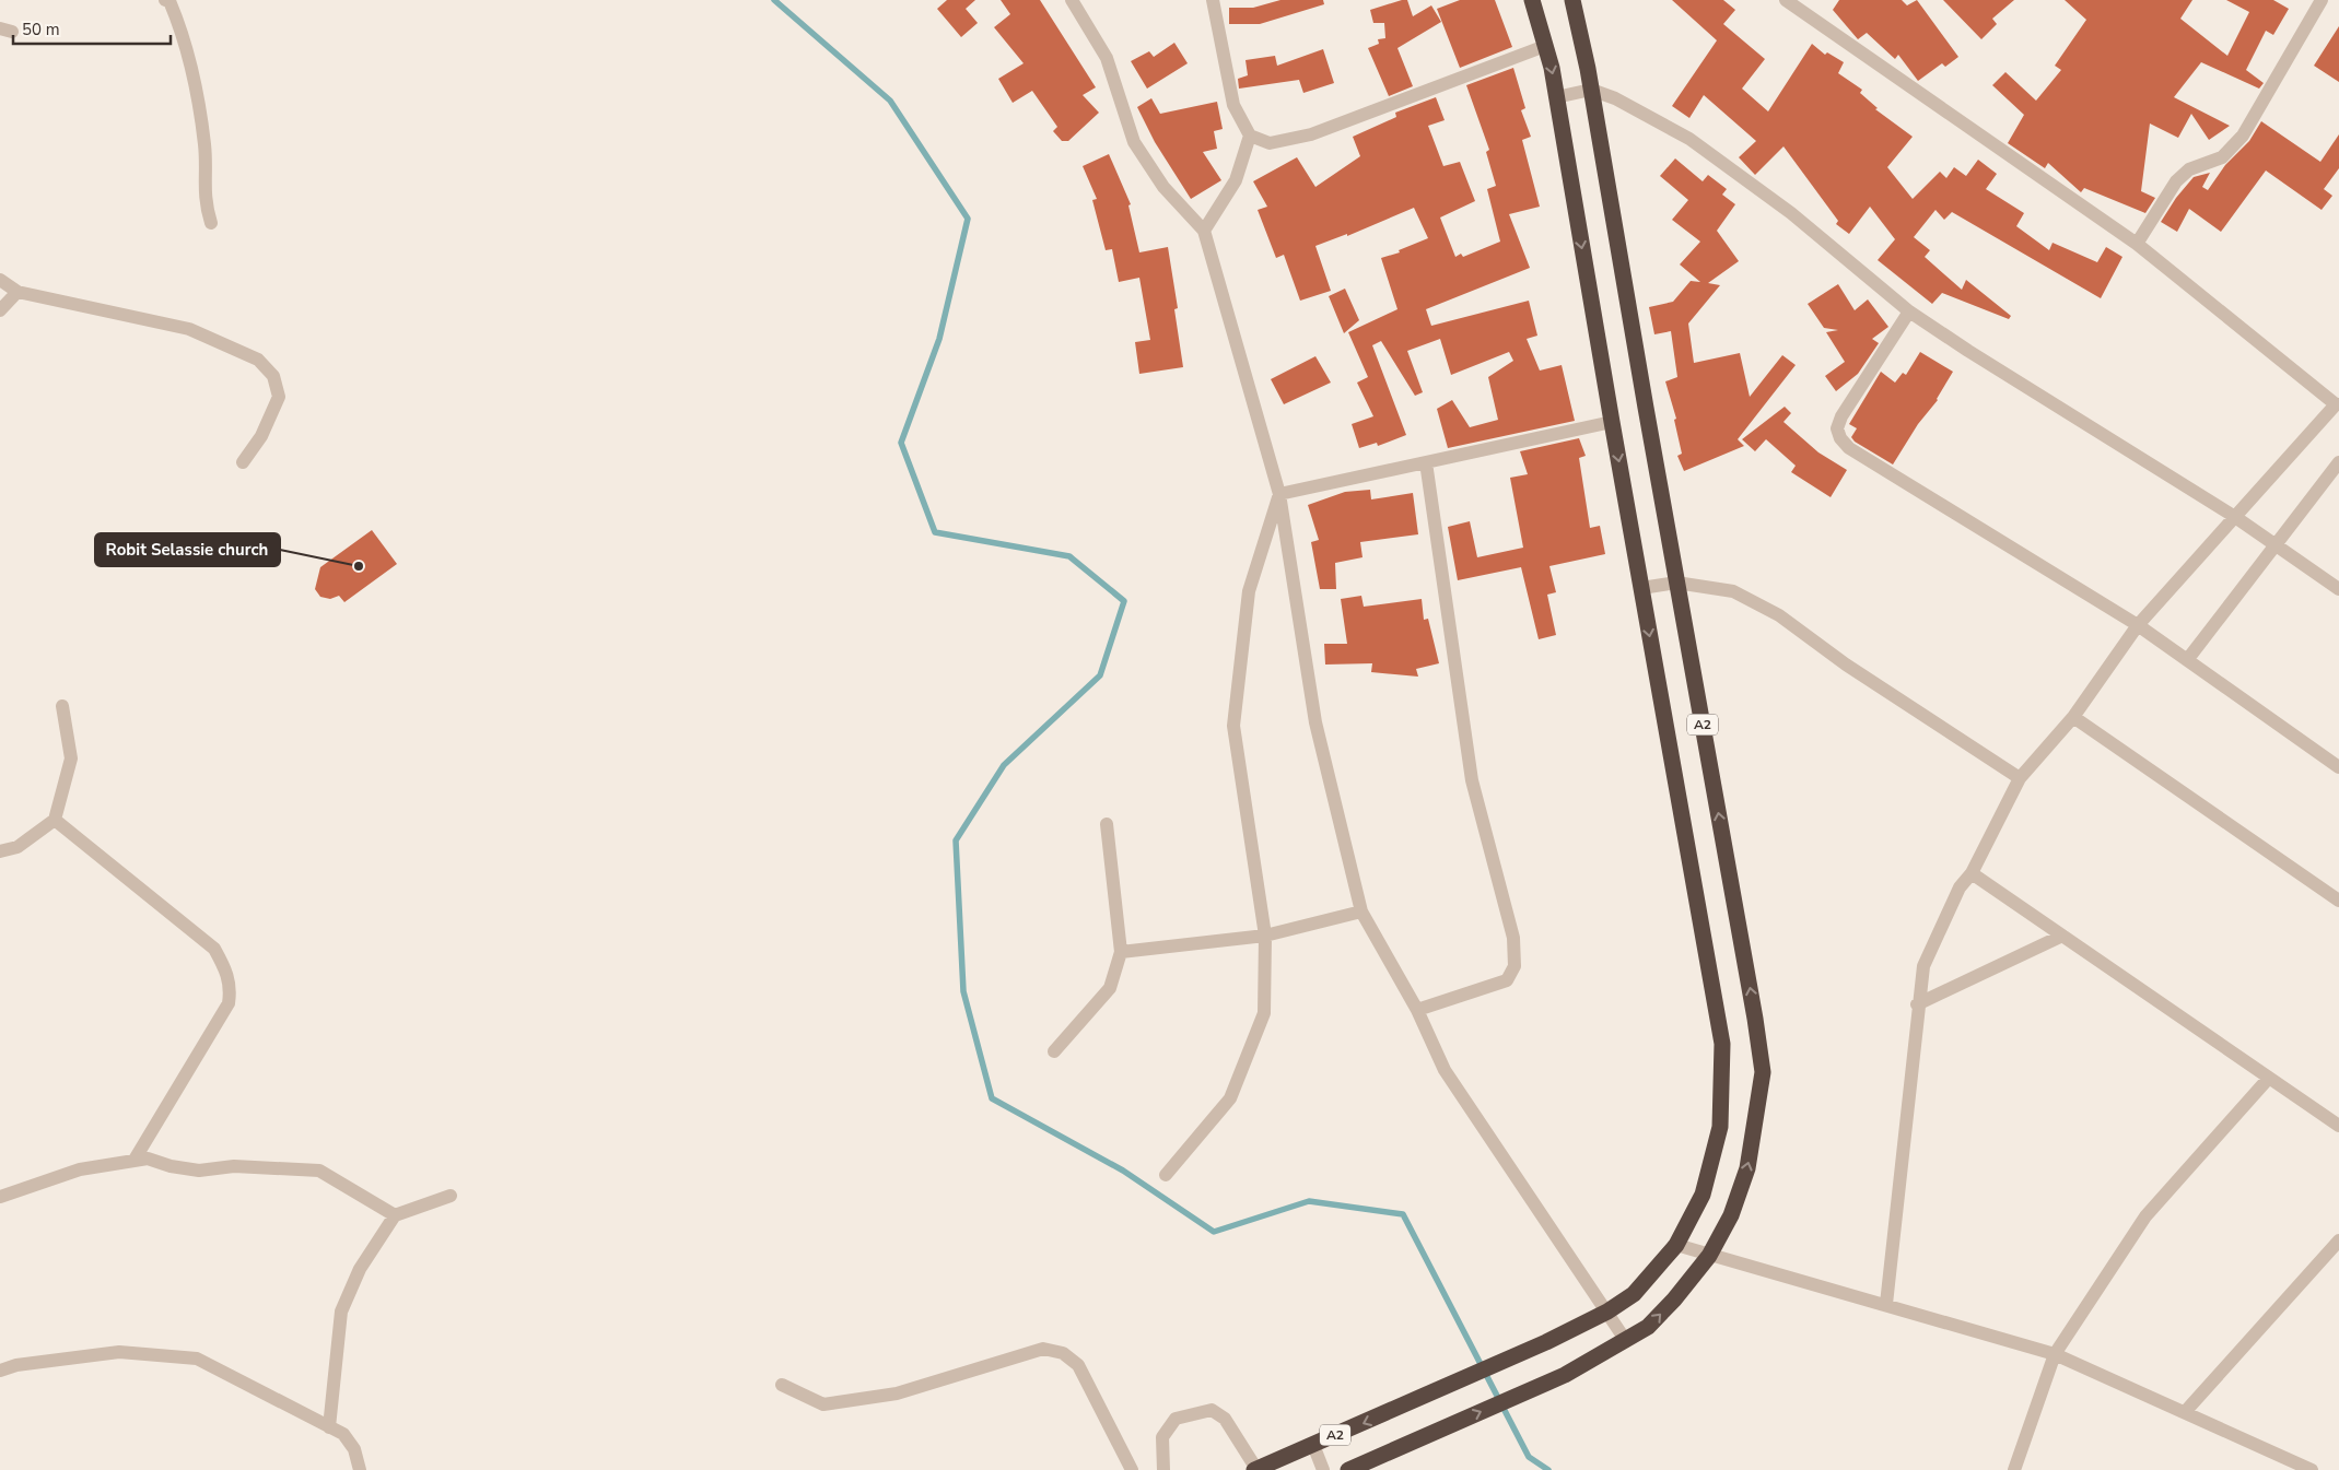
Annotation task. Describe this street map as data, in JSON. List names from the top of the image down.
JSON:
{
  "streets": {
    "highway": ["A2"]
  },
  "places": ["Robit Selassie church"],
  "scale_bar": "50 m"
}
